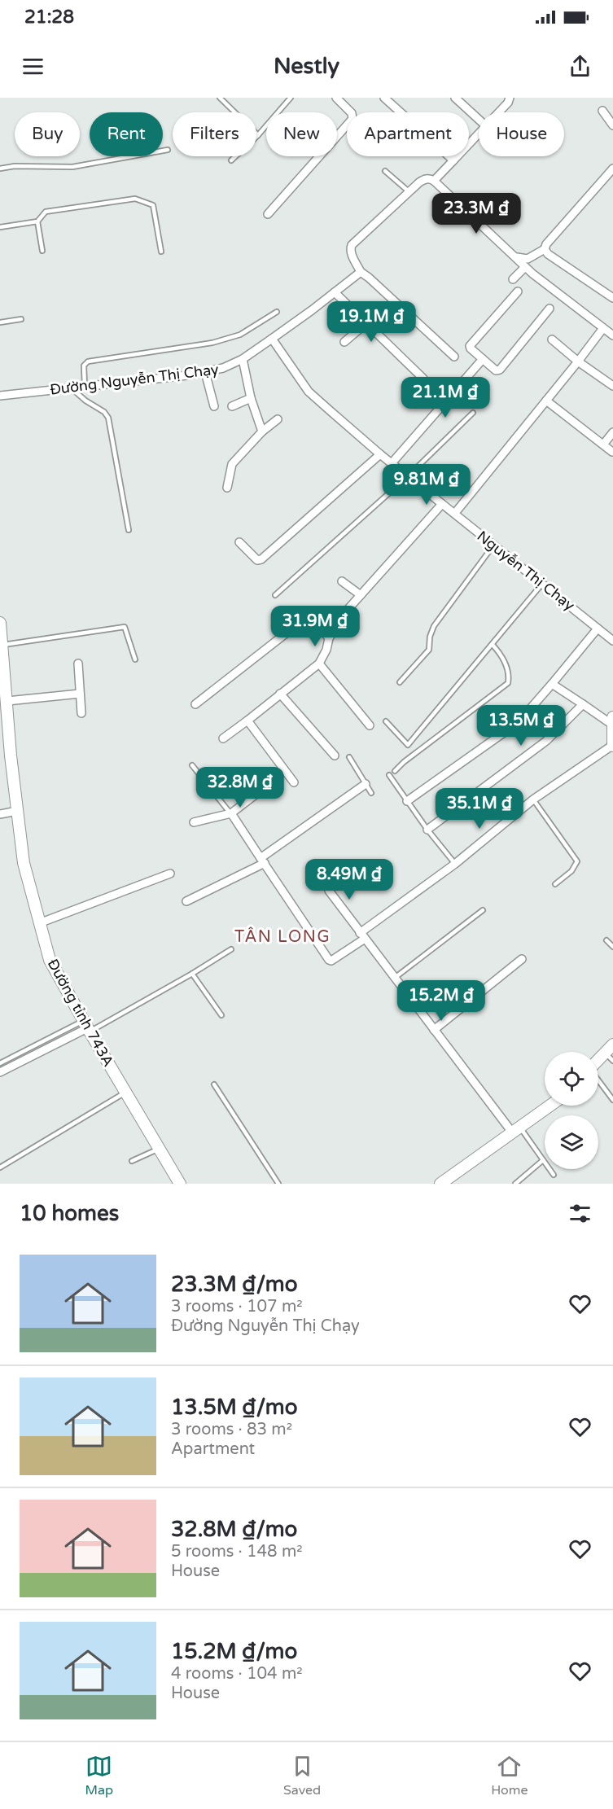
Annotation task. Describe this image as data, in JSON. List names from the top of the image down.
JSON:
{
  "streets": {
    "main road": ["Đường tỉnh 743A"],
    "street": ["Đường Nguyễn Thị Chạy", "Nguyễn Thị Chạy"]
  },
  "crossings": [
    ["Đường Nguyễn Thị Chạy", "Nguyễn Thị Chạy"]
  ],
  "districts": ["TÂN LONG"],
  "page": {
    "status": "21:28",
    "header": "Nestly",
    "chip": [
      "Buy",
      "Rent",
      "Filters",
      "New",
      "Apartment",
      "House"
    ],
    "price": [
      "23.3M ₫",
      "19.1M ₫",
      "21.1M ₫",
      "9.81M ₫",
      "31.9M ₫",
      "13.5M ₫",
      "32.8M ₫",
      "35.1M ₫",
      "8.49M ₫",
      "15.2M ₫"
    ],
    "heading": "10 homes",
    "list": [
      {
        "name": "23.3M ₫/mo",
        "note": "3 rooms · 107 m² · Đường Nguyễn Thị Chạy"
      },
      {
        "name": "13.5M ₫/mo",
        "note": "3 rooms · 83 m² · Apartment"
      },
      {
        "name": "32.8M ₫/mo",
        "note": "5 rooms · 148 m² · House"
      },
      {
        "name": "15.2M ₫/mo",
        "note": "4 rooms · 104 m² · House"
      }
    ],
    "tabs": ["Map", "Saved", "Home"]
  }
}
